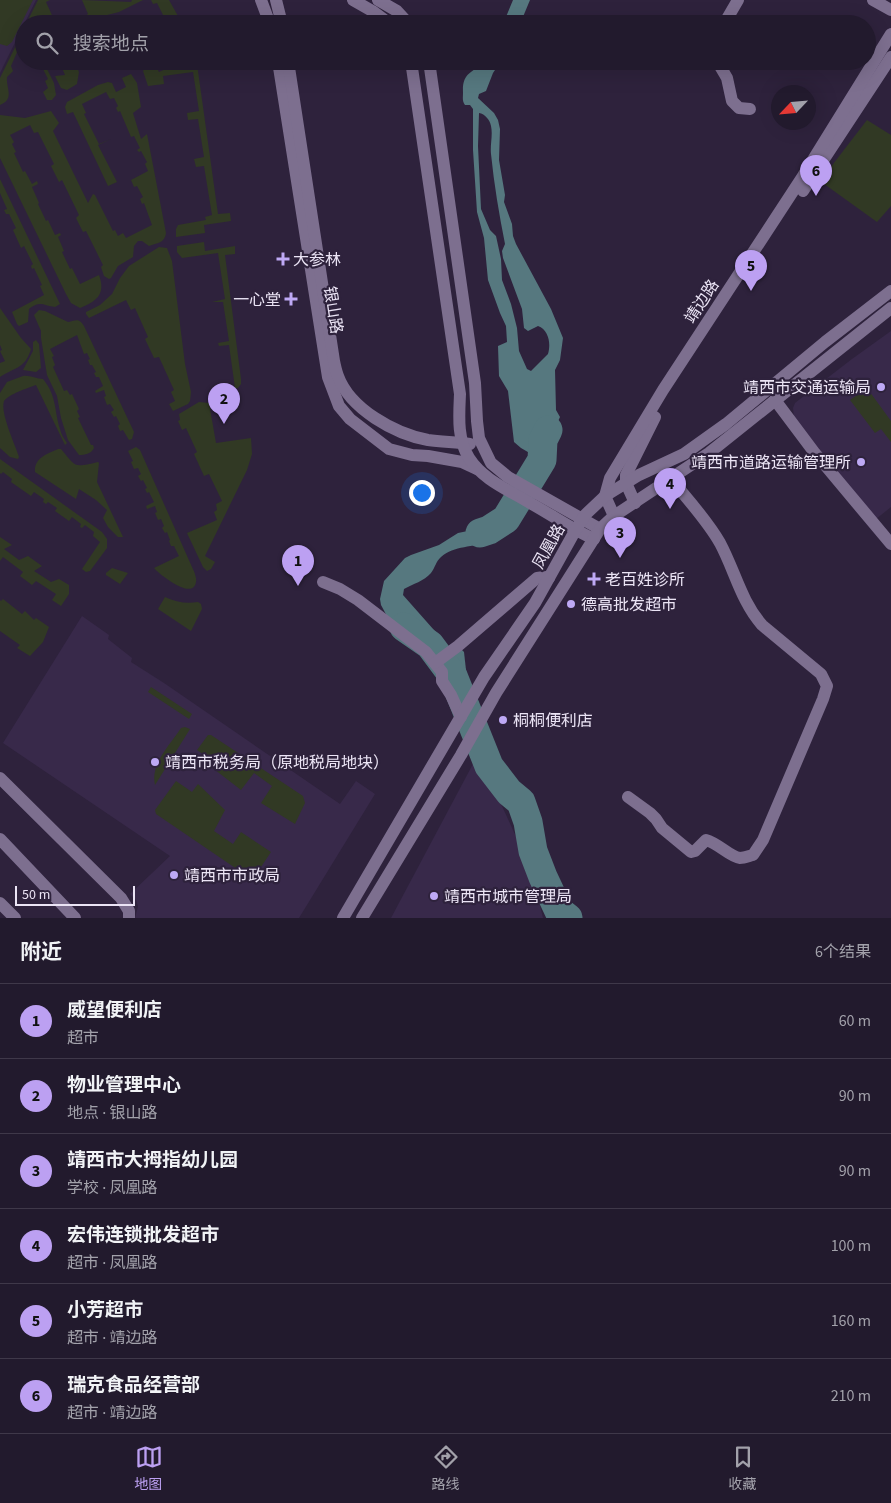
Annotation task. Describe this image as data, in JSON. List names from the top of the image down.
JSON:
{
  "streets": {
    "main road": ["靖边路", "银山路", "凤凰路"]
  },
  "crossings": [
    ["靖边路", "凤凰路"],
    ["银山路", "凤凰路"]
  ],
  "places": {
    "health": ["大参林", "一心堂", "老百姓诊所"],
    "other": [
      "靖西市交通运输局",
      "靖西市道路运输管理所",
      "德高批发超市",
      "桐桐便利店",
      "靖西市税务局（原地税局地块）",
      "靖西市市政局",
      "靖西市城市管理局"
    ]
  },
  "scale_bar": "50 m",
  "north": "bottom left",
  "page": {
    "search": "搜索地点",
    "pins": [
      "6",
      "5",
      "2",
      "4",
      "3",
      "1"
    ],
    "scale": "50 m",
    "heading": ["附近", "6个结果"],
    "list": [
      {
        "mark": "1",
        "name": "威望便利店",
        "note": "超市",
        "value": "60 m"
      },
      {
        "mark": "2",
        "name": "物业管理中心",
        "note": "地点 · 银山路",
        "value": "90 m"
      },
      {
        "mark": "3",
        "name": "靖西市大拇指幼儿园",
        "note": "学校 · 凤凰路",
        "value": "90 m"
      },
      {
        "mark": "4",
        "name": "宏伟连锁批发超市",
        "note": "超市 · 凤凰路",
        "value": "100 m"
      },
      {
        "mark": "5",
        "name": "小芳超市",
        "note": "超市 · 靖边路",
        "value": "160 m"
      },
      {
        "mark": "6",
        "name": "瑞克食品经营部",
        "note": "超市 · 靖边路",
        "value": "210 m"
      }
    ],
    "nav": ["地图", "路线", "收藏"]
  }
}
